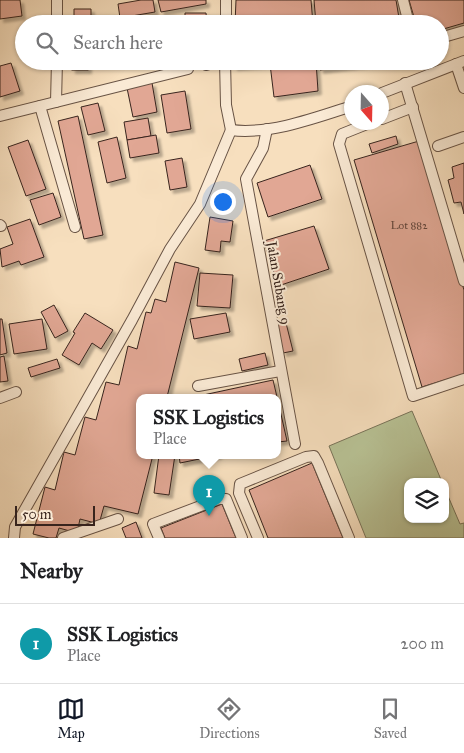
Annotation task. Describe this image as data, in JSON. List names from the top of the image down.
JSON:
{
  "streets": {
    "street": ["Jalan Subang 9"]
  },
  "house_numbers": ["Lot 882"],
  "scale_bar": "50 m",
  "north": "bottom",
  "page": {
    "search": "Search here",
    "popup": ["SSK Logistics", "Place"],
    "pins": "1",
    "scale": "50 m",
    "heading": "Nearby",
    "list": [
      {
        "mark": "1",
        "name": "SSK Logistics",
        "note": "Place",
        "value": "200 m"
      }
    ],
    "nav": ["Map", "Directions", "Saved"]
  }
}
